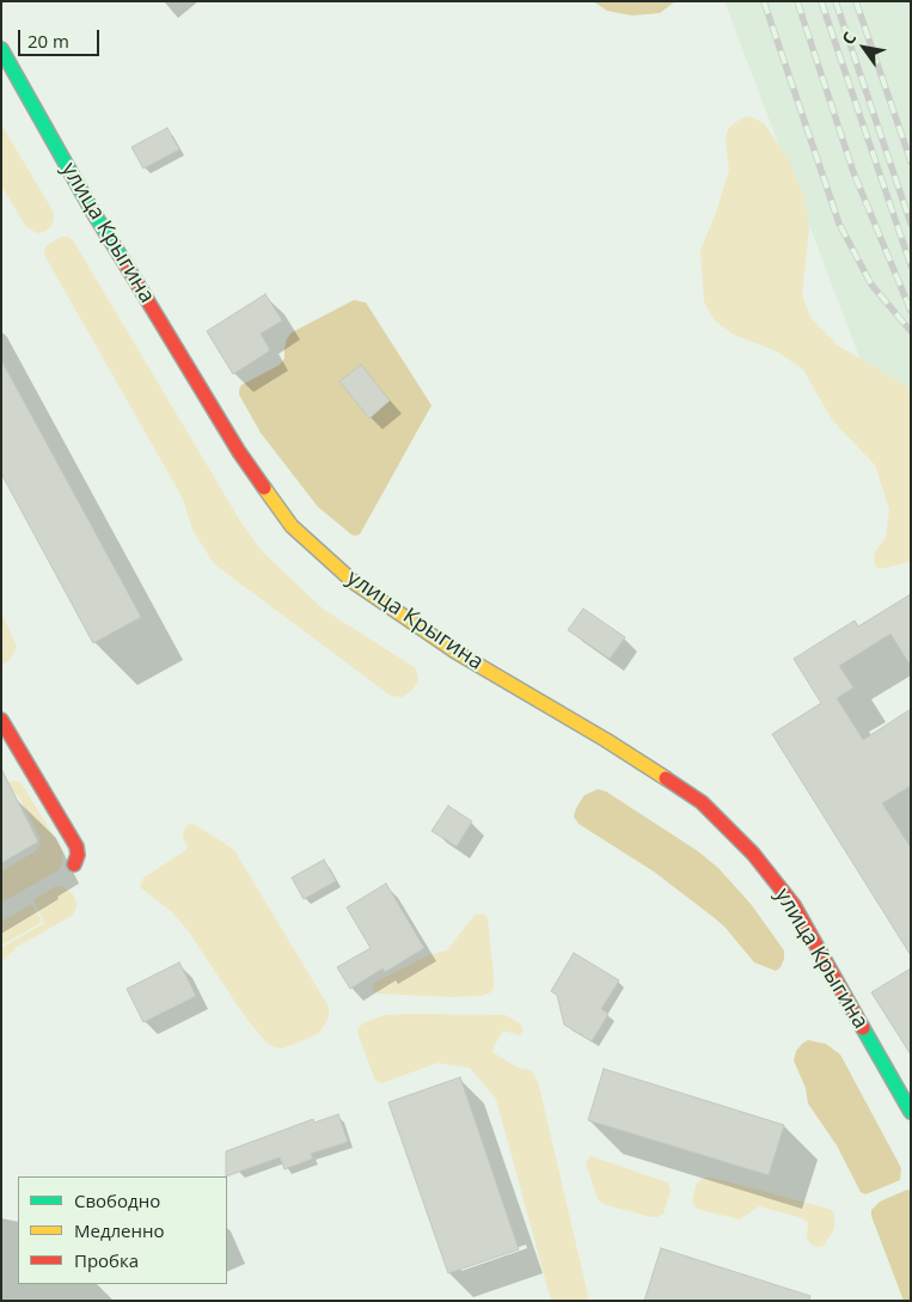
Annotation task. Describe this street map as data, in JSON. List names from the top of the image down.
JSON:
{
  "streets": {
    "main road": ["улица Крыгина"]
  },
  "legend": ["Свободно", "Медленно", "Пробка"],
  "scale_bar": "20 m",
  "north": "top left"
}
